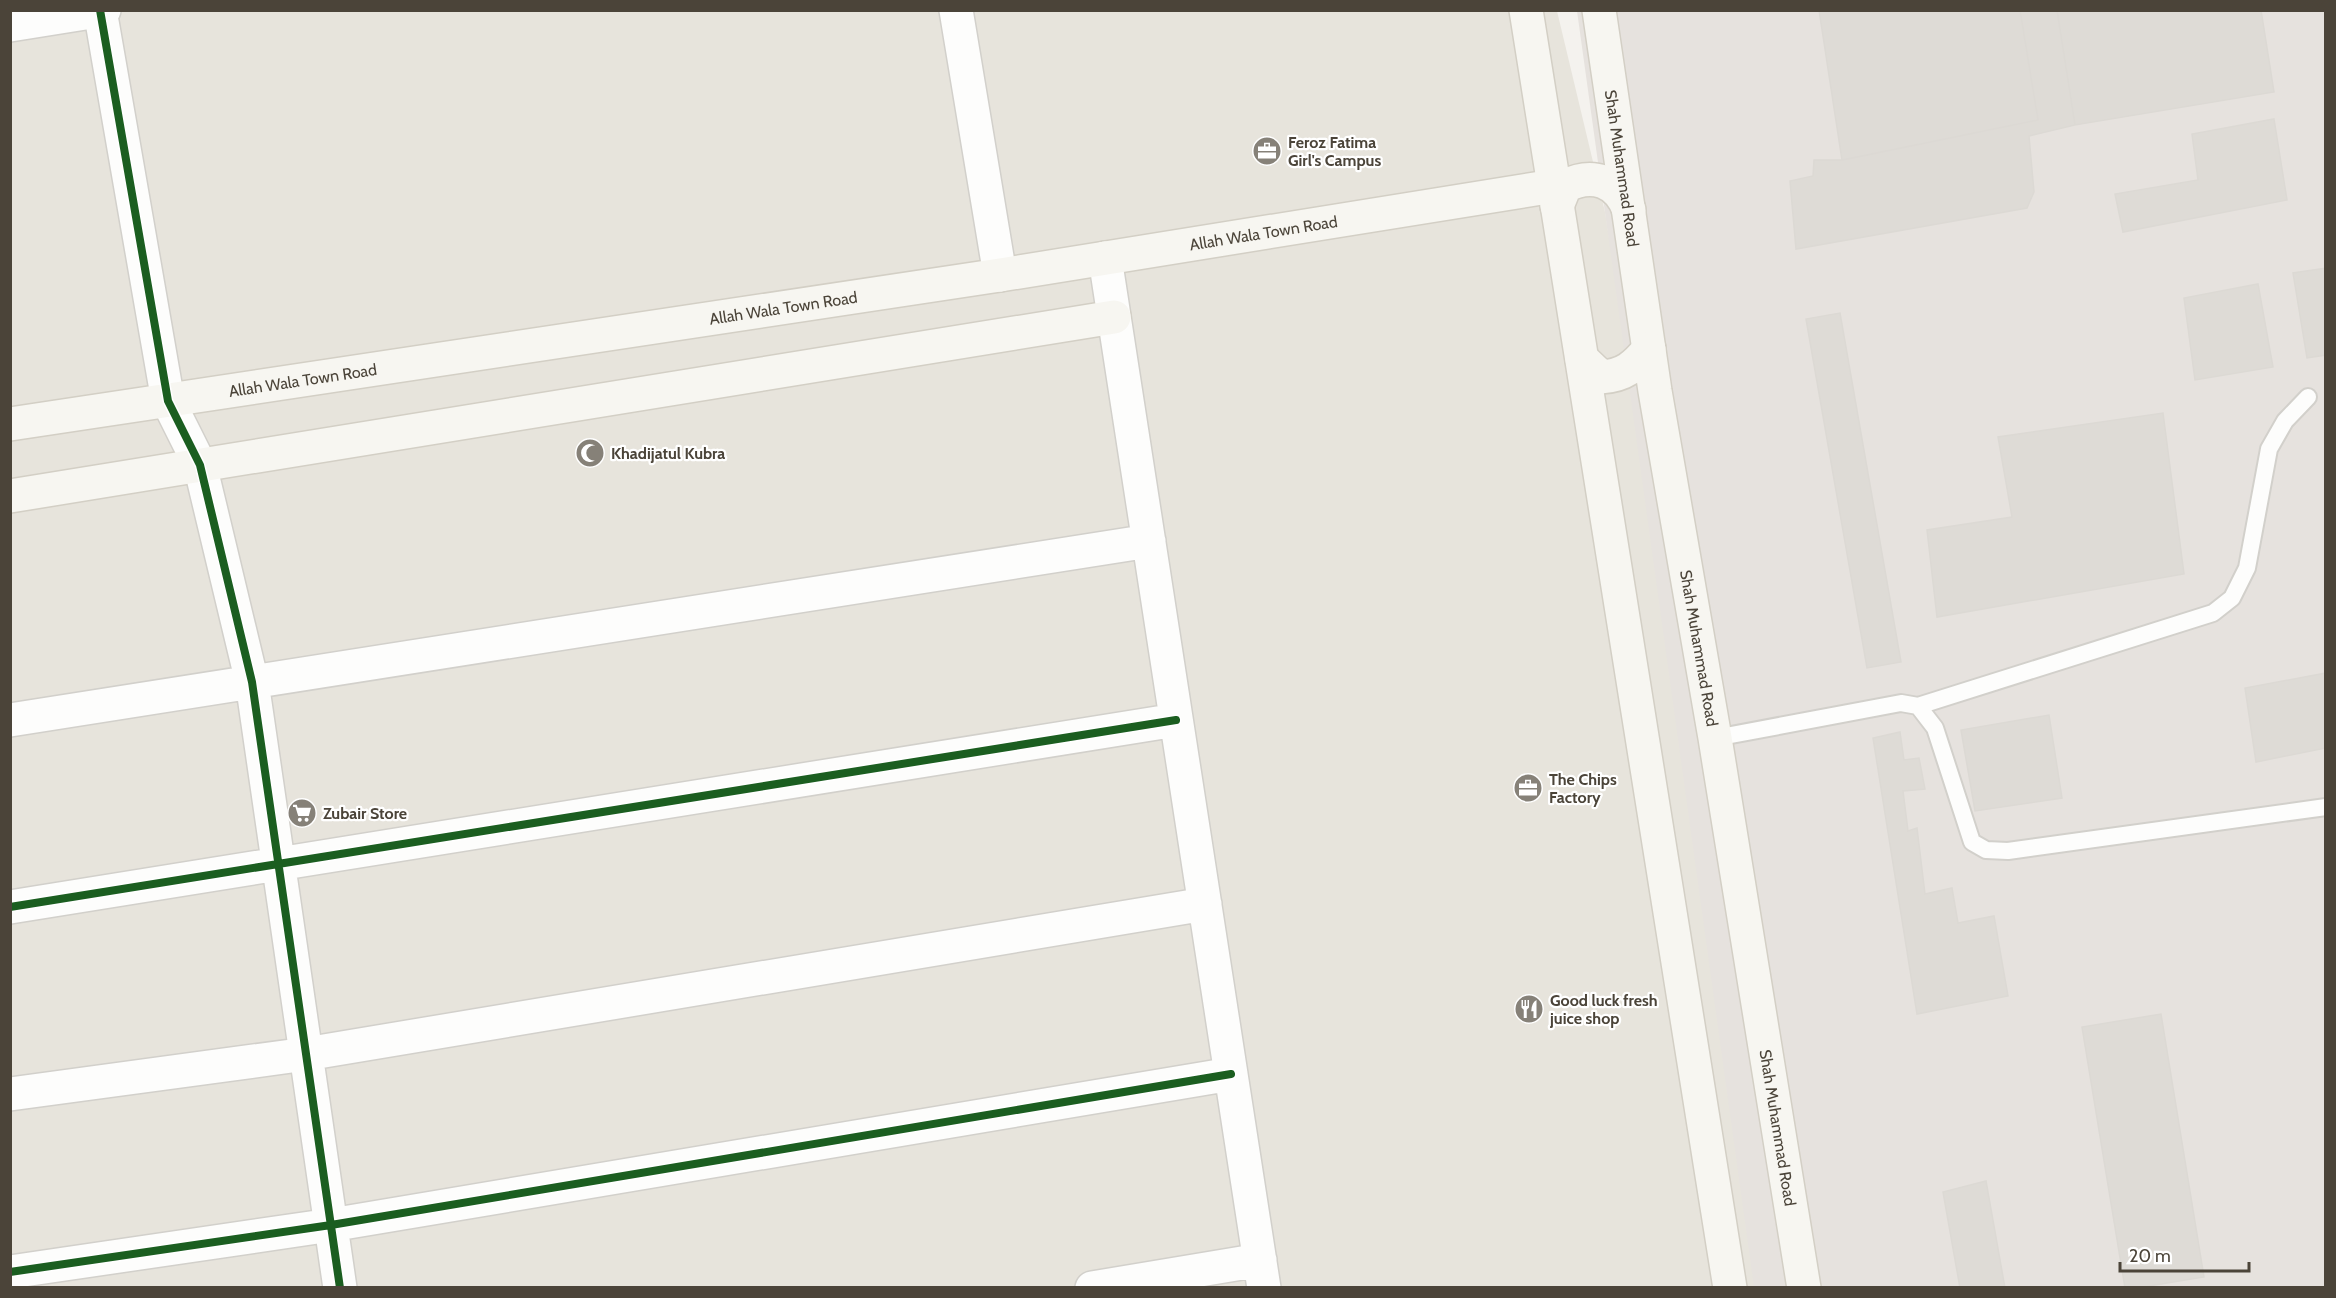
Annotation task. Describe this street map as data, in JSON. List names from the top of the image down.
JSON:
{
  "streets": {
    "main road": ["Shah Muhammad Road", "Allah Wala Town Road"]
  },
  "places": {
    "office": ["Feroz Fatima Girl's Campus", "The Chips Factory"],
    "mosque": ["Khadijatul Kubra"],
    "supermarket": ["Zubair Store"],
    "restaurant": ["Good luck fresh juice shop"]
  },
  "scale_bar": "20 m"
}
